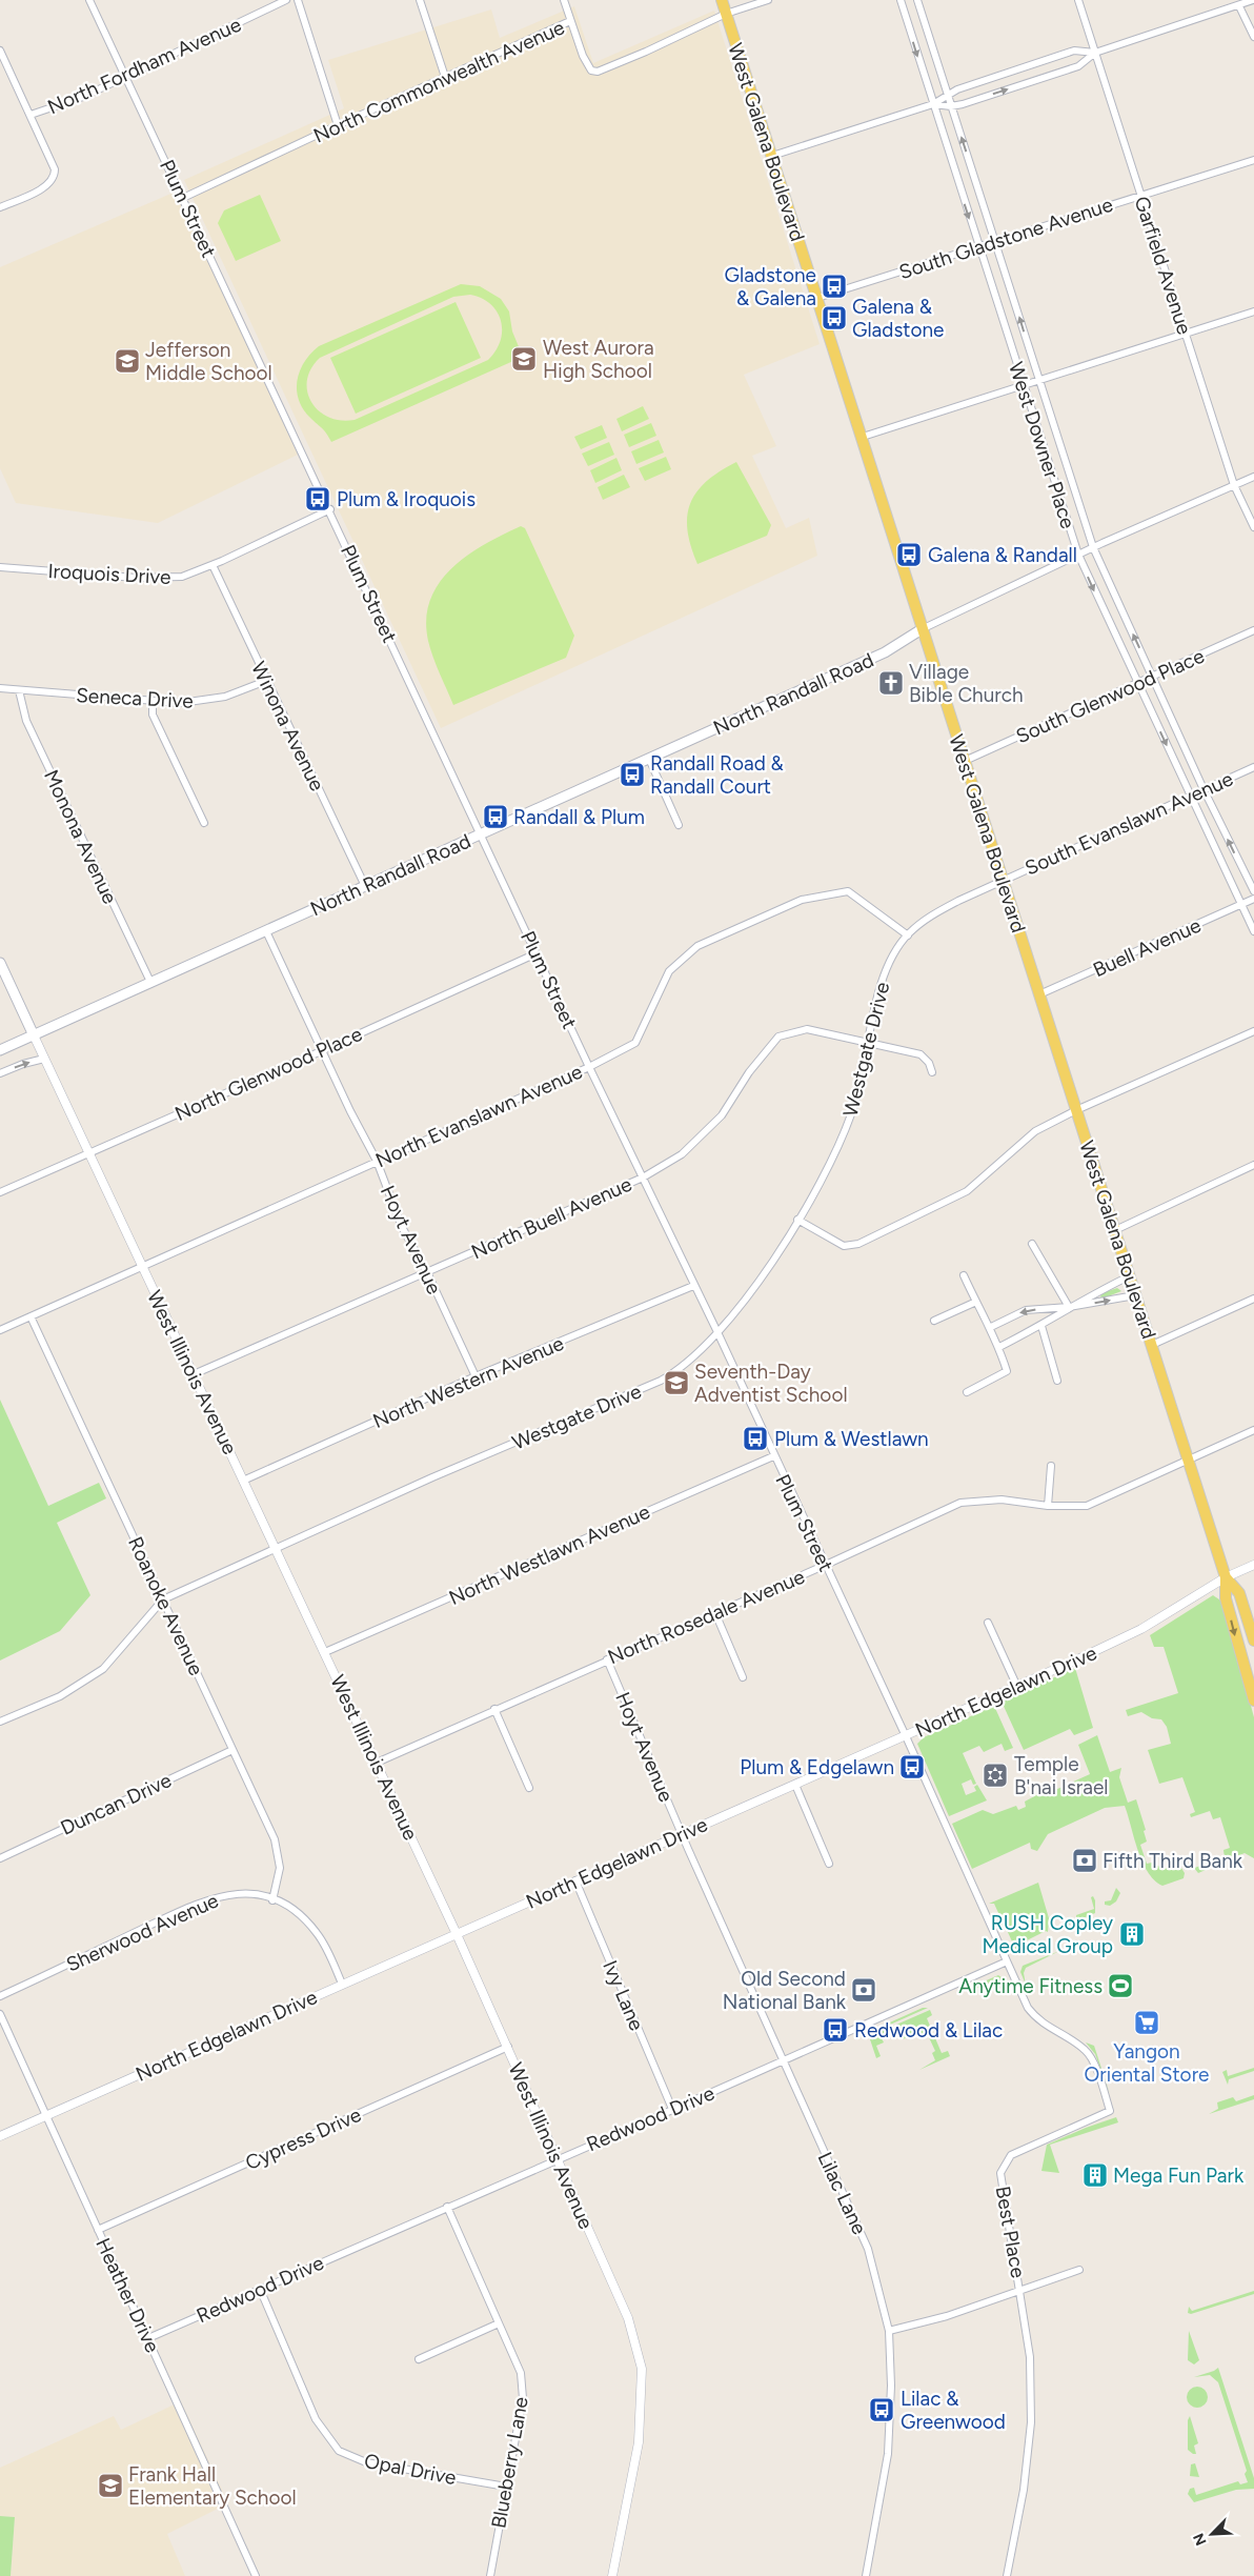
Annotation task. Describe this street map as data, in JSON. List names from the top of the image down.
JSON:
{
  "streets": {
    "main road": ["West Galena Boulevard", "North Randall Road", "West Illinois Avenue"],
    "street": [
      "North Fordham Avenue",
      "North Commonwealth Avenue",
      "Plum Street",
      "South Gladstone Avenue",
      "Garfield Avenue",
      "West Downer Place",
      "Iroquois Drive",
      "South Glenwood Place",
      "Seneca Drive",
      "Winona Avenue",
      "South Evanslawn Avenue",
      "Monona Avenue",
      "Buell Avenue",
      "Westgate Drive",
      "North Glenwood Place",
      "North Evanslawn Avenue",
      "North Buell Avenue",
      "Hoyt Avenue",
      "North Western Avenue",
      "North Westlawn Avenue",
      "Roanoke Avenue",
      "North Rosedale Avenue",
      "North Edgelawn Drive",
      "Duncan Drive",
      "Sherwood Avenue",
      "Ivy Lane",
      "Redwood Drive",
      "Cypress Drive",
      "Lilac Lane",
      "Best Place",
      "Heather Drive",
      "Blueberry Lane",
      "Opal Drive"
    ]
  },
  "crossings": [
    ["North Fordham Avenue", "Plum Street"],
    ["North Commonwealth Avenue", "West Galena Boulevard"],
    ["North Commonwealth Avenue", "Plum Street"],
    ["West Galena Boulevard", "South Gladstone Avenue"],
    ["West Galena Boulevard", "North Randall Road"],
    ["West Galena Boulevard", "South Glenwood Place"],
    ["West Galena Boulevard", "South Evanslawn Avenue"],
    ["West Galena Boulevard", "Buell Avenue"],
    ["West Galena Boulevard", "Westgate Drive"],
    ["West Galena Boulevard", "North Rosedale Avenue"],
    ["West Galena Boulevard", "North Edgelawn Drive"],
    ["Plum Street", "Iroquois Drive"],
    ["Plum Street", "North Randall Road"],
    ["Plum Street", "Westgate Drive"],
    ["Plum Street", "North Glenwood Place"],
    ["Plum Street", "North Evanslawn Avenue"],
    ["Plum Street", "North Buell Avenue"],
    ["Plum Street", "North Western Avenue"],
    ["Plum Street", "North Westlawn Avenue"],
    ["Plum Street", "North Rosedale Avenue"],
    ["Plum Street", "North Edgelawn Drive"],
    ["Plum Street", "Redwood Drive"],
    ["Plum Street", "Best Place"],
    ["South Gladstone Avenue", "Garfield Avenue"],
    ["South Gladstone Avenue", "West Downer Place"],
    ["West Downer Place", "South Glenwood Place"],
    ["West Downer Place", "South Evanslawn Avenue"],
    ["West Downer Place", "Buell Avenue"],
    ["Iroquois Drive", "Winona Avenue"],
    ["North Randall Road", "Winona Avenue"],
    ["North Randall Road", "Monona Avenue"],
    ["North Randall Road", "Hoyt Avenue"],
    ["North Randall Road", "West Illinois Avenue"],
    ["Seneca Drive", "Winona Avenue"],
    ["Seneca Drive", "Monona Avenue"],
    ["South Evanslawn Avenue", "Westgate Drive"],
    ["Westgate Drive", "North Evanslawn Avenue"],
    ["Westgate Drive", "North Buell Avenue"],
    ["Westgate Drive", "West Illinois Avenue"],
    ["Westgate Drive", "Roanoke Avenue"],
    ["North Glenwood Place", "Hoyt Avenue"],
    ["North Glenwood Place", "West Illinois Avenue"],
    ["North Evanslawn Avenue", "Hoyt Avenue"],
    ["North Evanslawn Avenue", "West Illinois Avenue"],
    ["North Evanslawn Avenue", "Roanoke Avenue"],
    ["North Buell Avenue", "Hoyt Avenue"],
    ["North Buell Avenue", "West Illinois Avenue"],
    ["Hoyt Avenue", "North Western Avenue"],
    ["Hoyt Avenue", "North Rosedale Avenue"],
    ["Hoyt Avenue", "North Edgelawn Drive"],
    ["Hoyt Avenue", "Lilac Lane"],
    ["West Illinois Avenue", "North Western Avenue"],
    ["West Illinois Avenue", "North Westlawn Avenue"],
    ["West Illinois Avenue", "North Rosedale Avenue"],
    ["West Illinois Avenue", "North Edgelawn Drive"],
    ["West Illinois Avenue", "Redwood Drive"],
    ["West Illinois Avenue", "Cypress Drive"],
    ["Roanoke Avenue", "Duncan Drive"],
    ["Roanoke Avenue", "Sherwood Avenue"],
    ["North Edgelawn Drive", "Sherwood Avenue"],
    ["North Edgelawn Drive", "Ivy Lane"],
    ["North Edgelawn Drive", "Lilac Lane"],
    ["North Edgelawn Drive", "Heather Drive"],
    ["Ivy Lane", "Redwood Drive"],
    ["Redwood Drive", "Lilac Lane"],
    ["Redwood Drive", "Best Place"],
    ["Redwood Drive", "Heather Drive"],
    ["Redwood Drive", "Blueberry Lane"],
    ["Redwood Drive", "Opal Drive"],
    ["Cypress Drive", "Heather Drive"],
    ["Blueberry Lane", "Opal Drive"]
  ],
  "places": {
    "bus stop": [
      "Gladstone & Galena",
      "Galena & Gladstone",
      "Plum & Iroquois",
      "Galena & Randall",
      "Randall Road & Randall Court",
      "Randall & Plum",
      "Plum & Westlawn",
      "Plum & Edgelawn",
      "Redwood & Lilac",
      "Lilac & Greenwood"
    ],
    "school or university": [
      "West Aurora High School",
      "Jefferson Middle School",
      "Seventh-Day Adventist School",
      "Frank Hall Elementary School"
    ],
    "church": ["Village Bible Church"],
    "synagogue": ["Temple B'nai Israel"],
    "bank": ["Fifth Third Bank", "Old Second National Bank"],
    "building": ["RUSH Copley Medical Group", "Mega Fun Park"],
    "sports": ["Anytime Fitness"],
    "supermarket": ["Yangon Oriental Store"]
  },
  "north": "bottom left"
}
